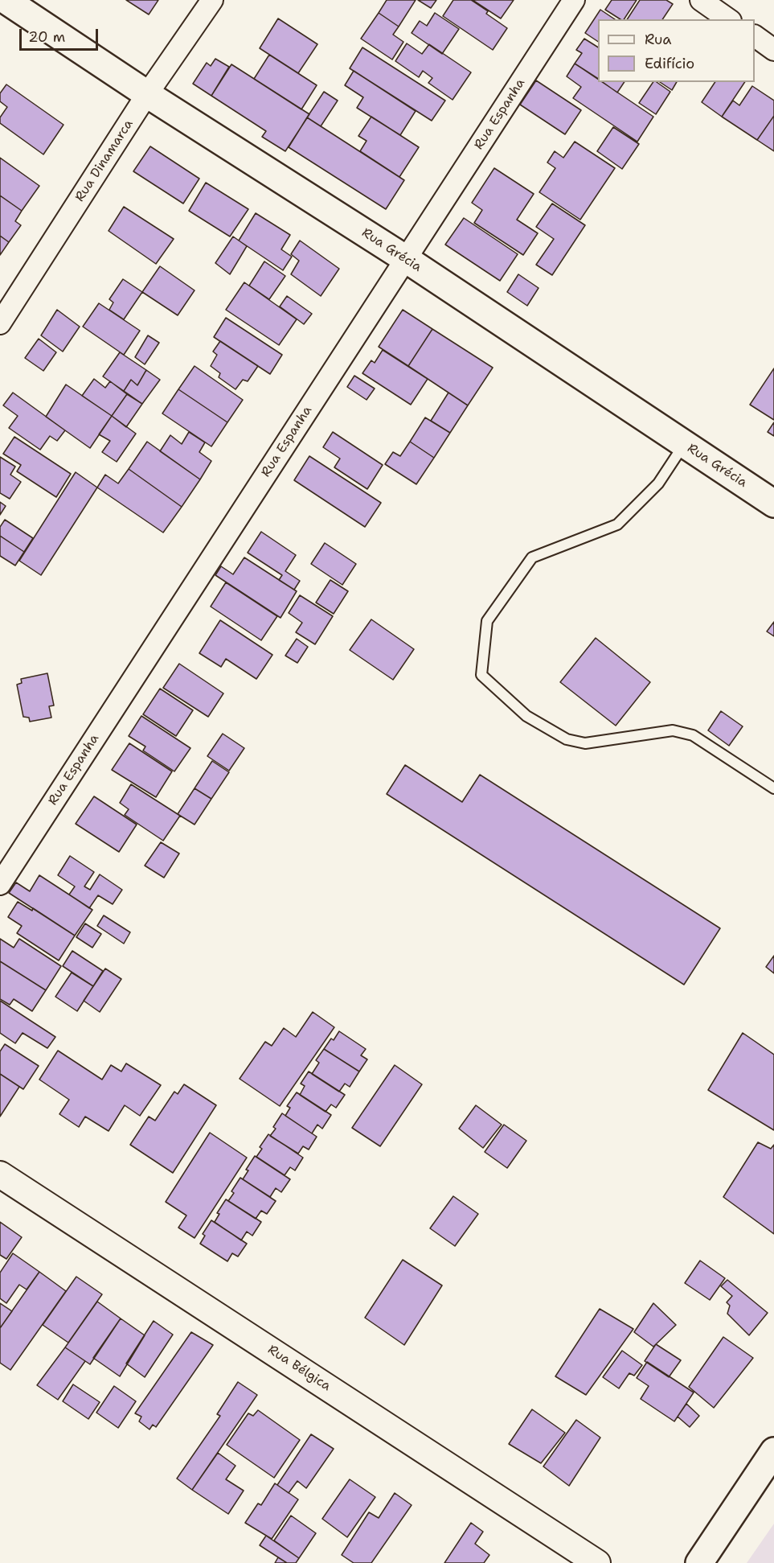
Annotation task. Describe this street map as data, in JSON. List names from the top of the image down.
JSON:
{
  "streets": {
    "main road": ["Rua Grécia"],
    "street": ["Rua Espanha", "Rua Dinamarca", "Rua Bélgica"]
  },
  "crossings": [
    ["Rua Espanha", "Rua Grécia"],
    ["Rua Dinamarca", "Rua Grécia"]
  ],
  "legend": ["Rua", "Edifício"],
  "scale_bar": "20 m"
}
